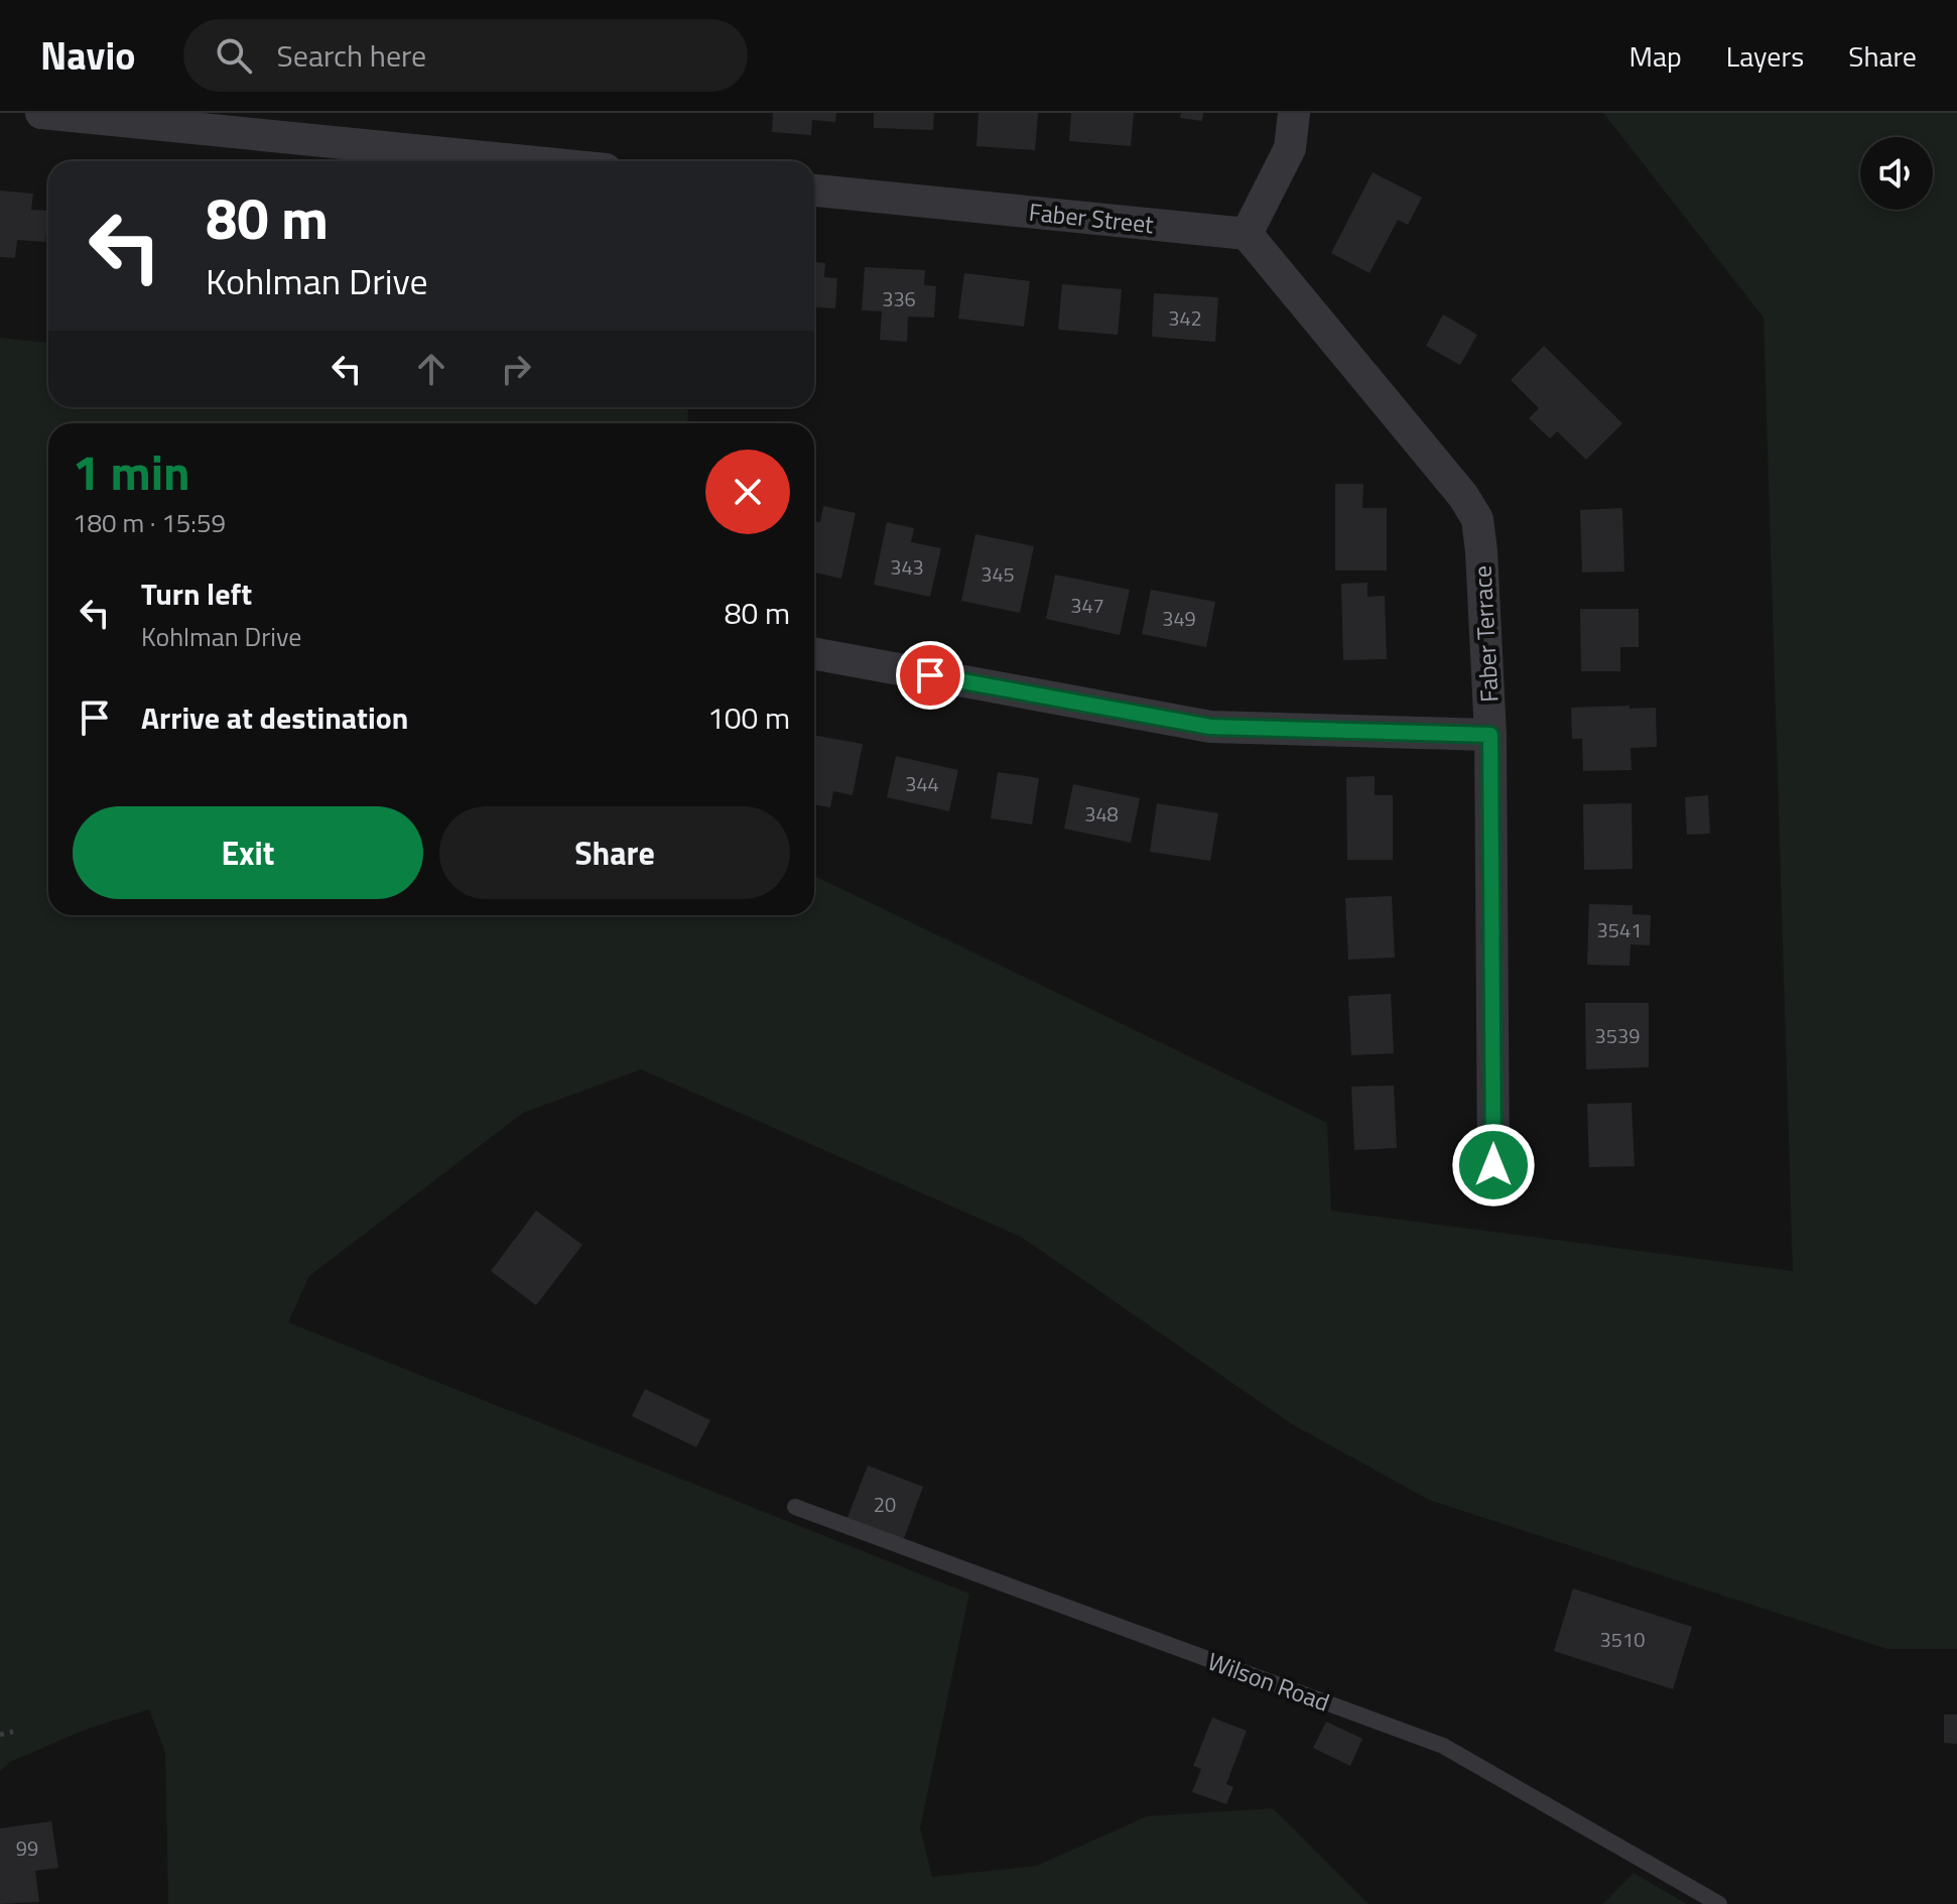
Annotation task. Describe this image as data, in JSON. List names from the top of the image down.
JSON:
{
  "streets": {
    "street": ["Faber Street", "Faber Terrace"],
    "lane": ["Wilson Road"]
  },
  "crossings": [
    ["Faber Street", "Faber Terrace"]
  ],
  "house_numbers": [
    "336",
    "342",
    "343",
    "345",
    "347",
    "349",
    "344",
    "348",
    "3541",
    "3539",
    "20",
    "3510",
    "99"
  ],
  "page": {
    "header": "Navio",
    "search": "Search here",
    "nav": ["Map", "Layers", "Share"],
    "turn": ["80 m", "Kohlman Drive"],
    "heading": ["1 min", "180 m · 15:59"],
    "list": [
      {
        "name": "Turn left",
        "note": "Kohlman Drive",
        "value": "80 m"
      },
      {
        "name": "Arrive at destination",
        "value": "100 m"
      }
    ],
    "buttons": ["Exit", "Share"]
  }
}
